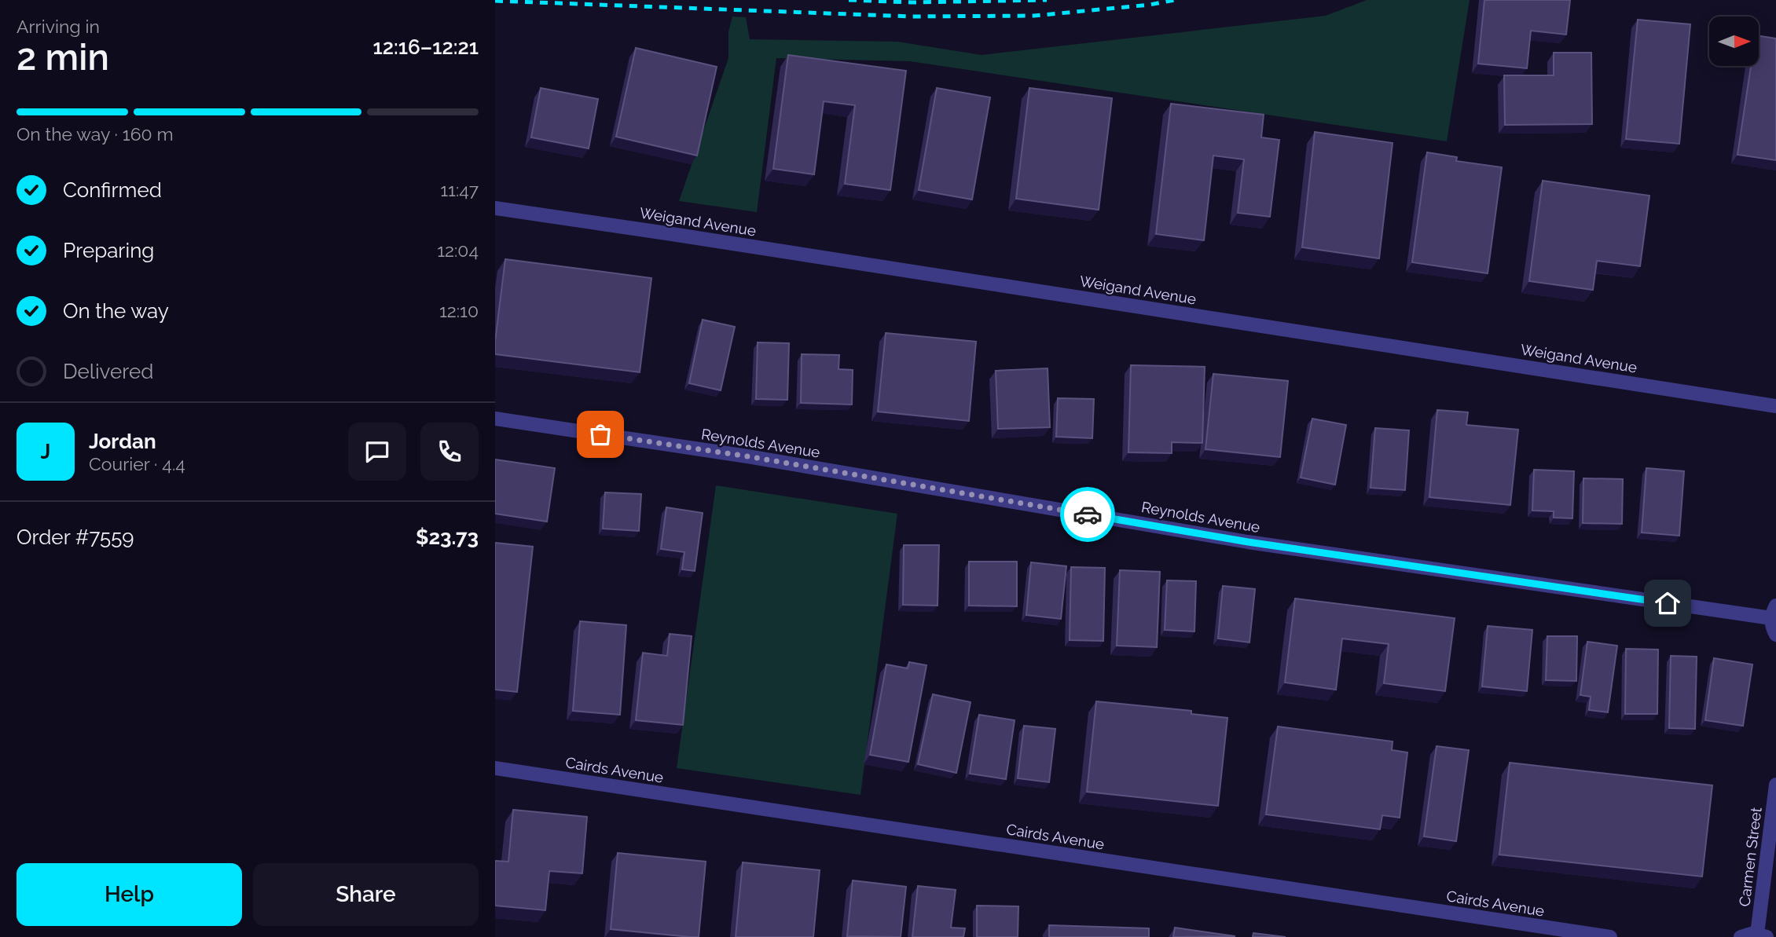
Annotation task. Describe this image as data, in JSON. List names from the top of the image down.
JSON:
{
  "streets": {
    "street": [
      "Weigand Avenue",
      "Reynolds Avenue",
      "Cairds Avenue",
      "Carmen Street"
    ]
  },
  "north": "right",
  "page": {
    "heading": ["2 min", "Arriving in", "12:16–12:21"],
    "panel": [
      "Jordan",
      "Courier · 4.4",
      "Order #7559",
      "$23.73"
    ],
    "bar": "On the way · 160 m",
    "list": [
      ["Confirmed", "11:47"],
      ["Preparing", "12:04"],
      ["On the way", "12:10"],
      "Delivered"
    ],
    "round": "J",
    "buttons": ["Help", "Share"]
  }
}
